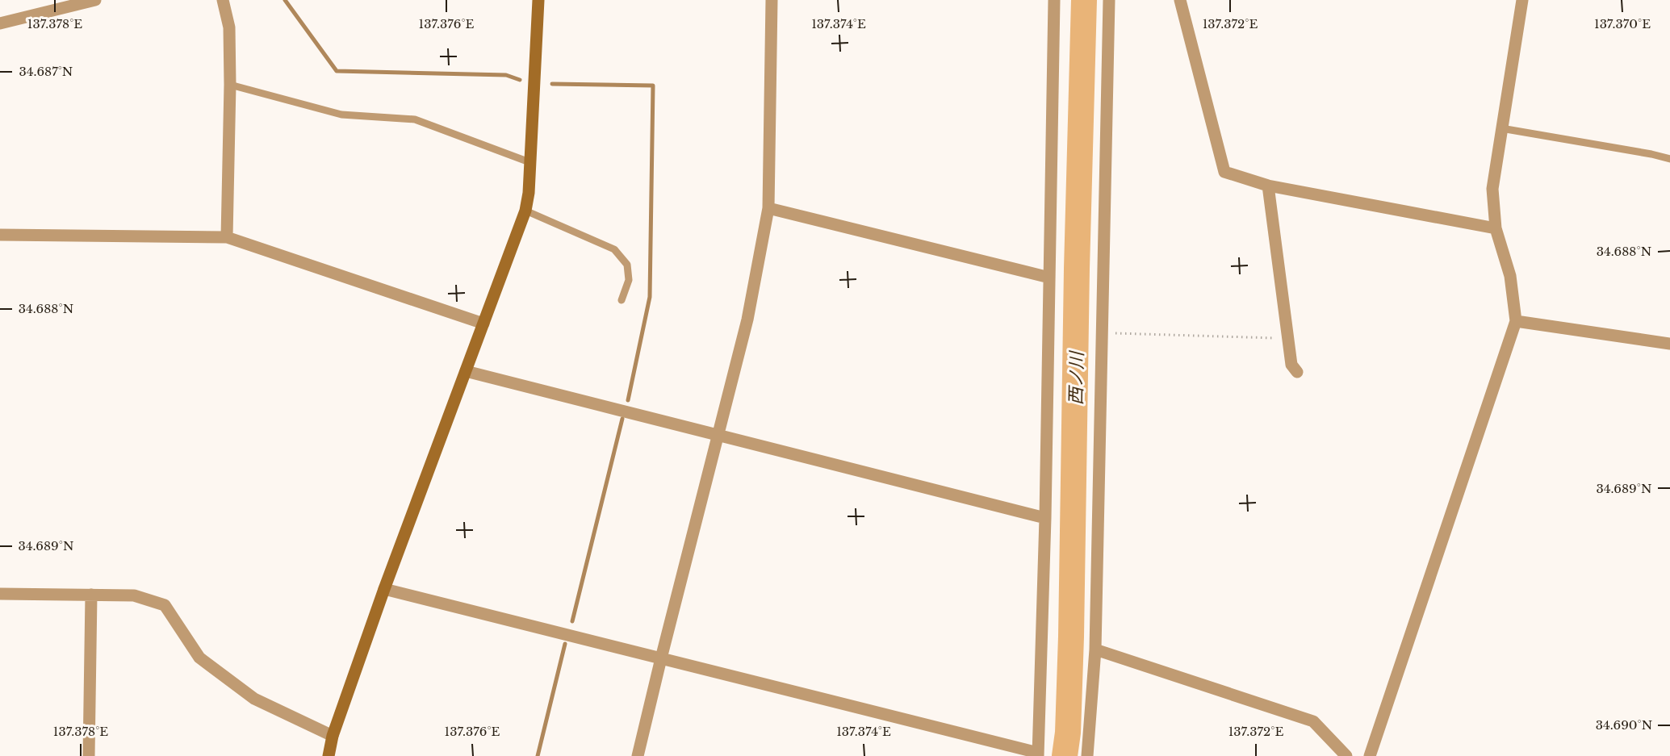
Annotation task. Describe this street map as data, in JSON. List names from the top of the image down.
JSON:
{
  "water": ["西ノ川"],
  "coordinates": [
    "137.378°E",
    "137.376°E",
    "137.374°E",
    "137.372°E",
    "137.370°E",
    "34.687°N",
    "34.688°N",
    "34.689°N",
    "34.690°N"
  ]
}
